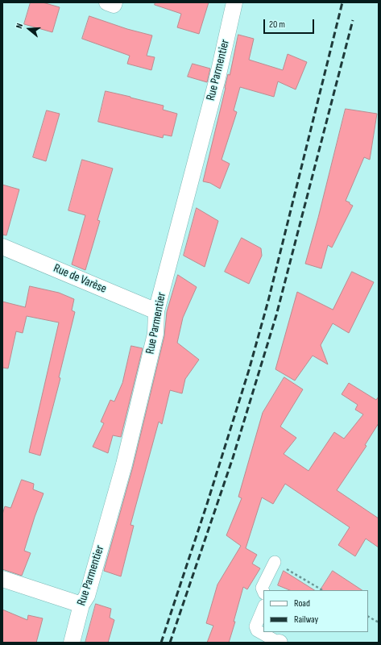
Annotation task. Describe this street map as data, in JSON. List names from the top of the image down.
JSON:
{
  "streets": {
    "street": ["Rue Parmentier", "Rue de Varèse"]
  },
  "crossings": [
    ["Rue Parmentier", "Rue de Varèse"]
  ],
  "legend": ["Road", "Railway"],
  "scale_bar": "20 m",
  "north": "left"
}
